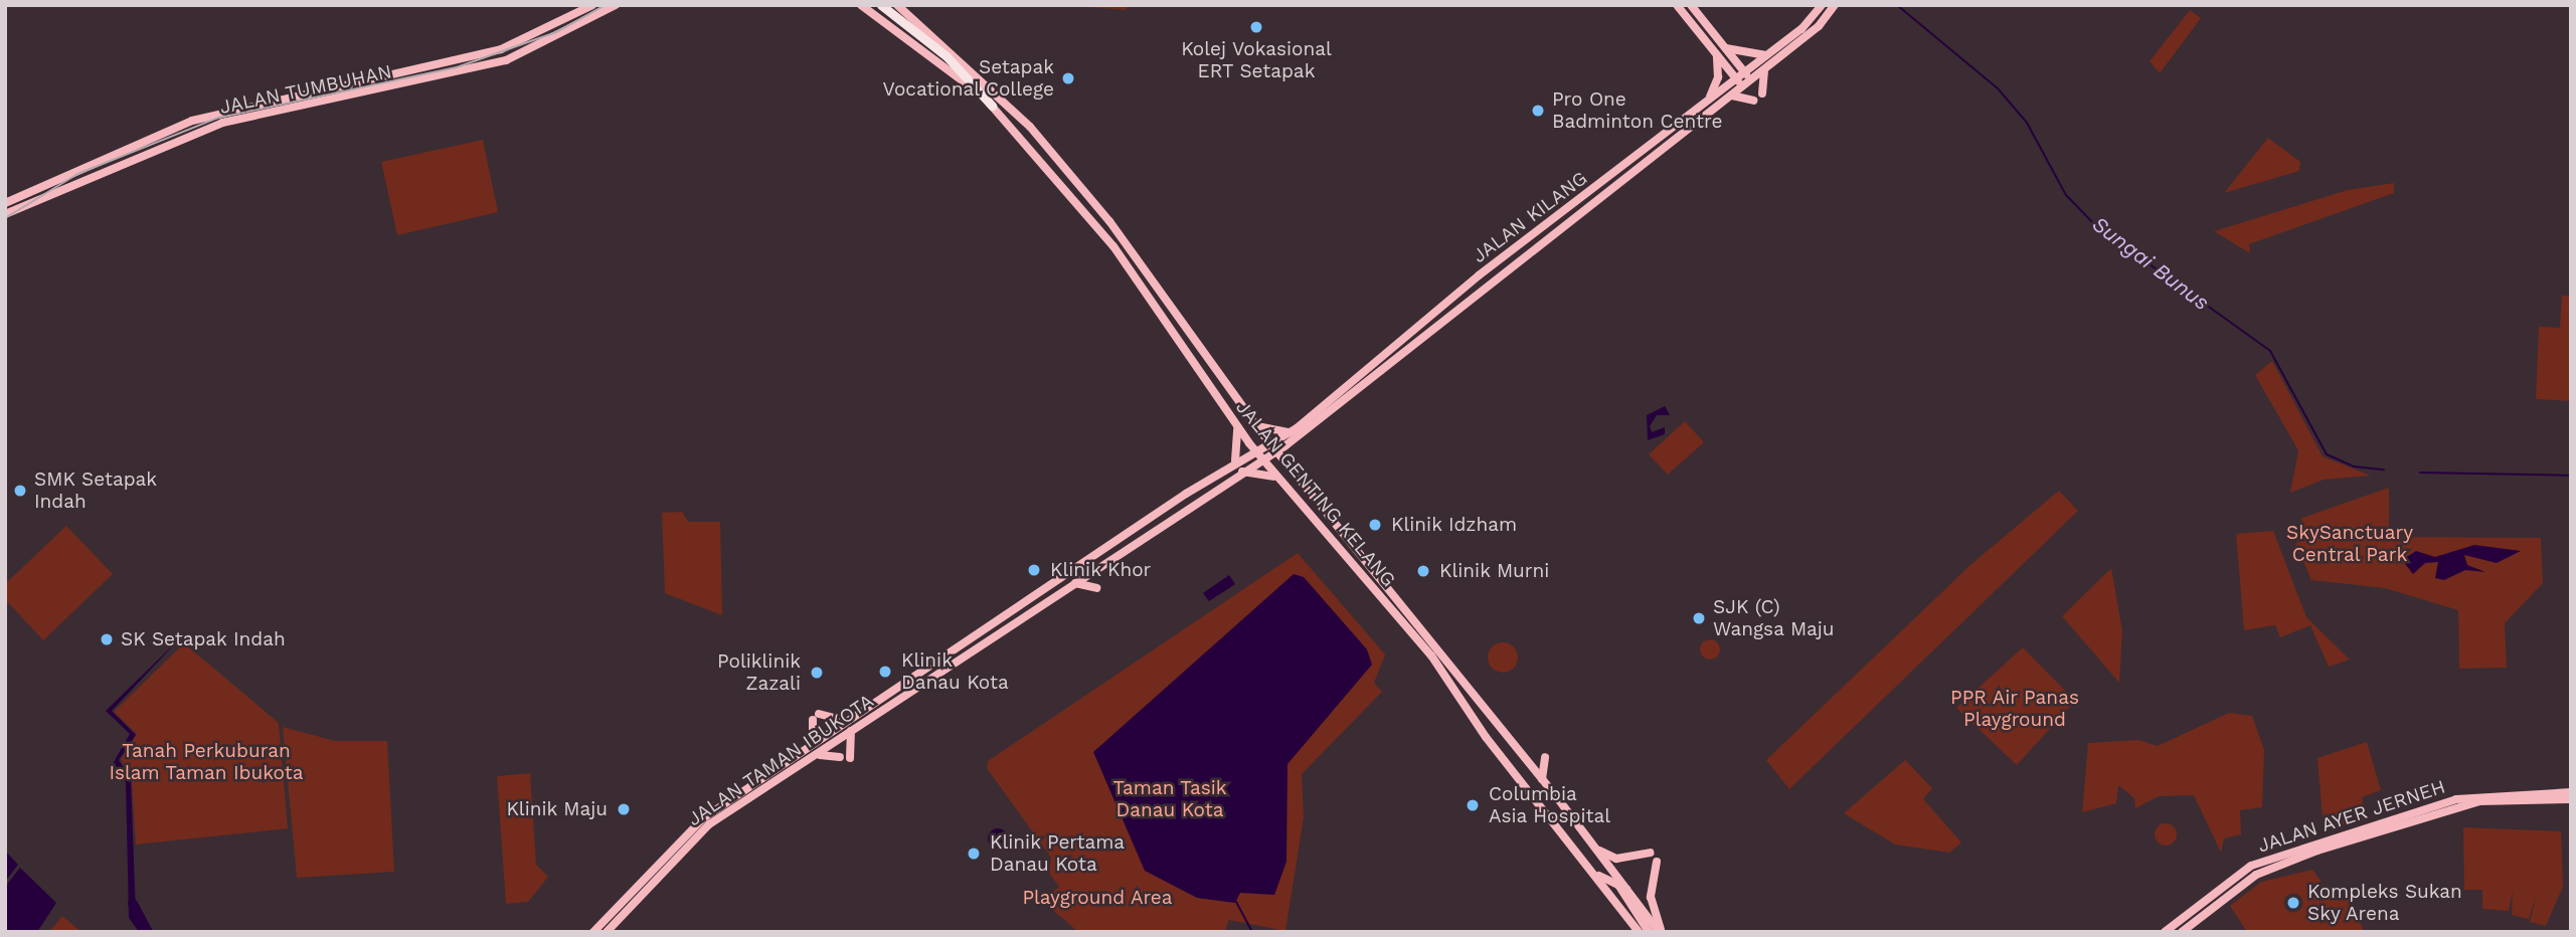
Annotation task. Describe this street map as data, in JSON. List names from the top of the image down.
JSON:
{
  "streets": {
    "main road": [
      "JALAN TUMBUHAN",
      "JALAN KILANG",
      "JALAN GENTING KELANG",
      "JALAN TAMAN IBUKOTA",
      "JALAN AYER JERNEH"
    ]
  },
  "crossings": [
    ["JALAN KILANG", "JALAN GENTING KELANG"],
    ["JALAN KILANG", "JALAN TAMAN IBUKOTA"],
    ["JALAN GENTING KELANG", "JALAN TAMAN IBUKOTA"]
  ],
  "water": ["Sungai Bunus"],
  "parks": [
    "SkySanctuary Central Park",
    "PPR Air Panas Playground",
    "Tanah Perkuburan Islam Taman Ibukota",
    "Taman Tasik Danau Kota",
    "Playground Area"
  ],
  "places": [
    "Kolej Vokasional ERT Setapak",
    "Setapak Vocational College",
    "Pro One Badminton Centre",
    "SMK Setapak Indah",
    "Klinik Idzham",
    "Klinik Khor",
    "Klinik Murni",
    "SJK (C) Wangsa Maju",
    "SK Setapak Indah",
    "Klinik Danau Kota",
    "Poliklinik Zazali",
    "Columbia Asia Hospital",
    "Klinik Maju",
    "Klinik Pertama Danau Kota",
    "Kompleks Sukan Sky Arena"
  ]
}
